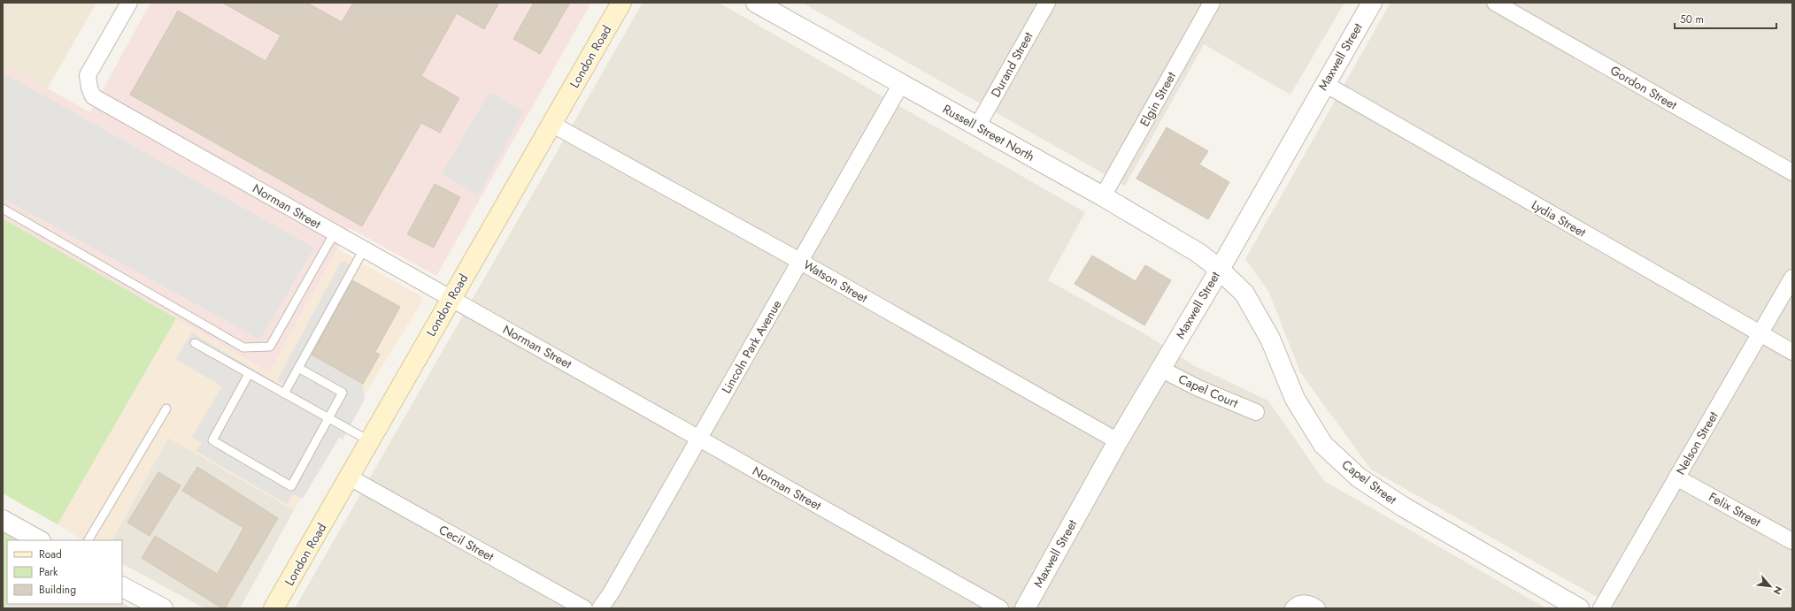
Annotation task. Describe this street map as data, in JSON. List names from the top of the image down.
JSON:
{
  "streets": {
    "main road": ["London Road"],
    "street": [
      "Maxwell Street",
      "Durand Street",
      "Gordon Street",
      "Elgin Street",
      "Russell Street North",
      "Norman Street",
      "Lydia Street",
      "Watson Street",
      "Lincoln Park Avenue",
      "Capel Court",
      "Nelson Street",
      "Capel Street",
      "Felix Street",
      "Cecil Street"
    ]
  },
  "crossings": [
    ["London Road", "Norman Street"],
    ["London Road", "Watson Street"],
    ["London Road", "Cecil Street"],
    ["Maxwell Street", "Russell Street North"],
    ["Maxwell Street", "Lydia Street"],
    ["Maxwell Street", "Watson Street"],
    ["Maxwell Street", "Capel Court"],
    ["Maxwell Street", "Capel Street"],
    ["Durand Street", "Russell Street North"],
    ["Elgin Street", "Russell Street North"],
    ["Russell Street North", "Lincoln Park Avenue"],
    ["Russell Street North", "Capel Street"],
    ["Norman Street", "Lincoln Park Avenue"],
    ["Lydia Street", "Nelson Street"],
    ["Watson Street", "Lincoln Park Avenue"],
    ["Nelson Street", "Felix Street"]
  ],
  "legend": ["Road", "Park", "Building"],
  "scale_bar": "50 m",
  "north": "bottom right"
}
